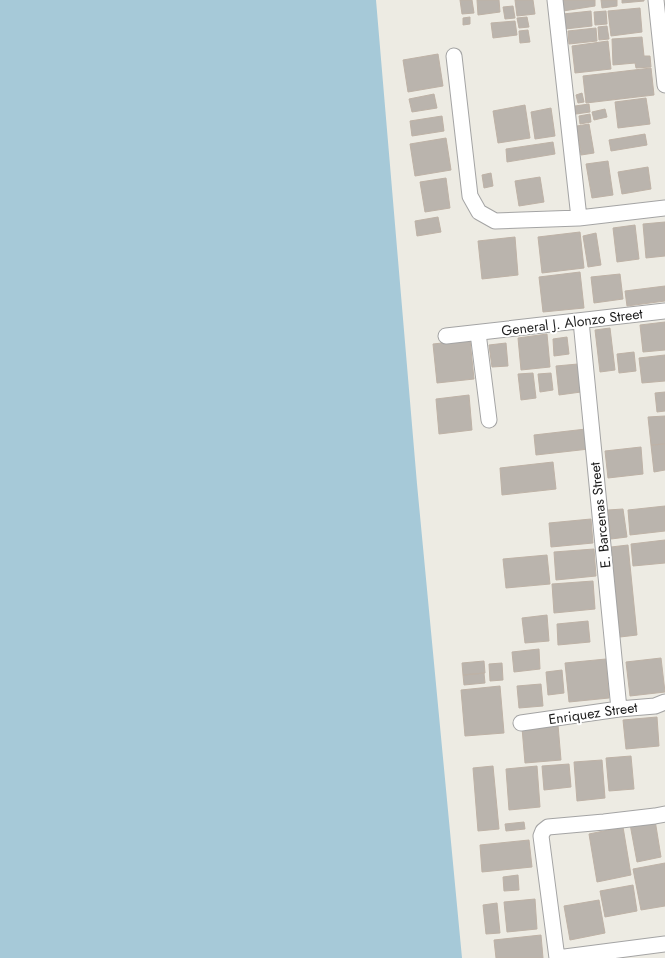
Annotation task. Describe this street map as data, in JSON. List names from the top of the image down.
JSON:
{
  "streets": {
    "street": ["General J. Alonzo Street", "E. Barcenas Street", "Enriquez Street"]
  },
  "crossings": [
    ["General J. Alonzo Street", "E. Barcenas Street"],
    ["E. Barcenas Street", "Enriquez Street"]
  ]
}
